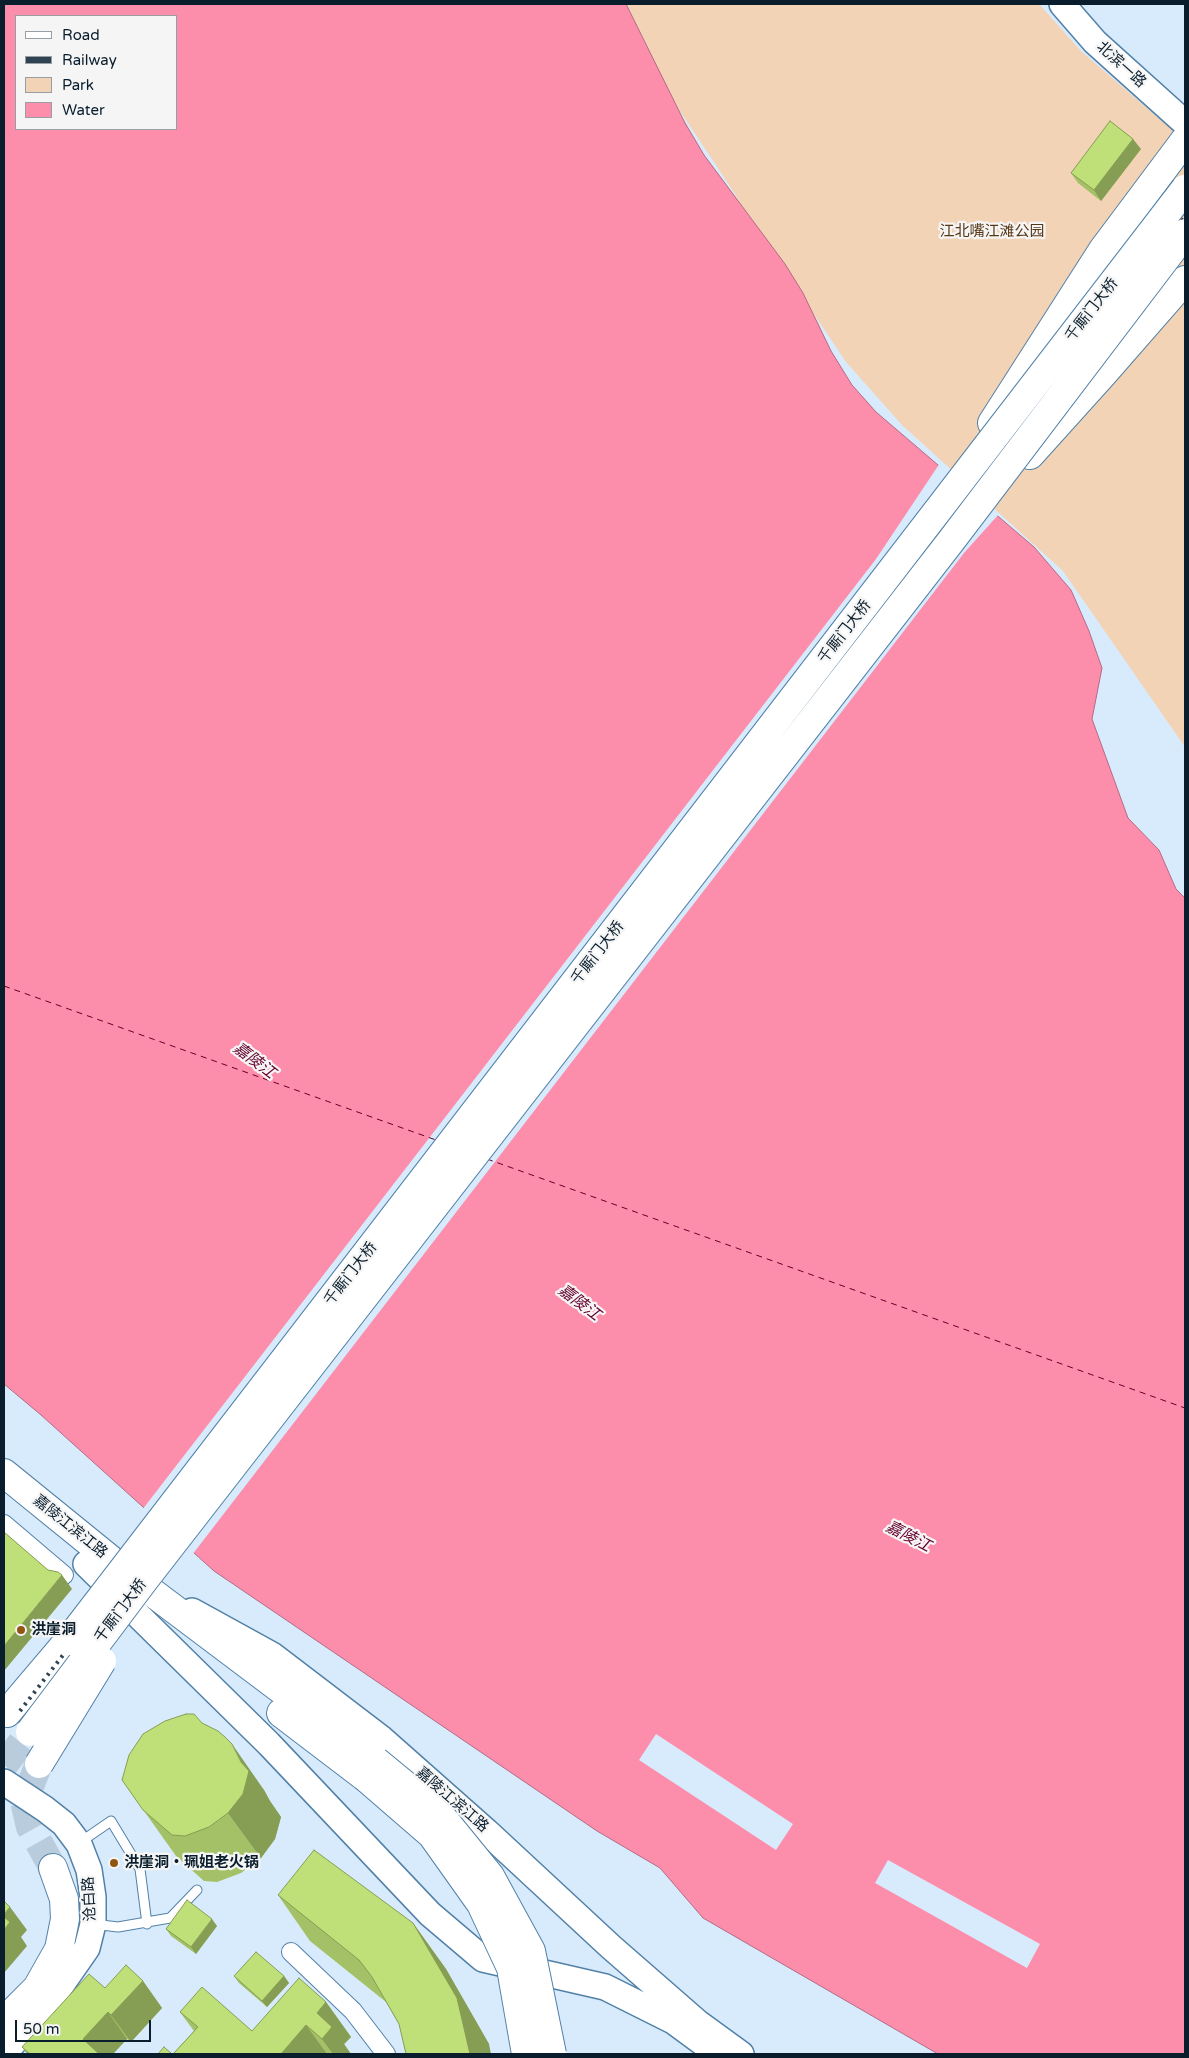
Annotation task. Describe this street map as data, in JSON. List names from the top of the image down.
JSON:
{
  "streets": {
    "main road": [
      "北滨一路",
      "千厮门大桥",
      "嘉陵江滨江路",
      "沧白路"
    ]
  },
  "crossings": [
    ["千厮门大桥", "嘉陵江滨江路"]
  ],
  "water": ["嘉陵江"],
  "parks": ["江北嘴江滩公园"],
  "places": ["洪崖洞", "洪崖洞‧珮姐老火锅"],
  "legend": [
    "Road",
    "Railway",
    "Park",
    "Water"
  ],
  "scale_bar": "50 m"
}
